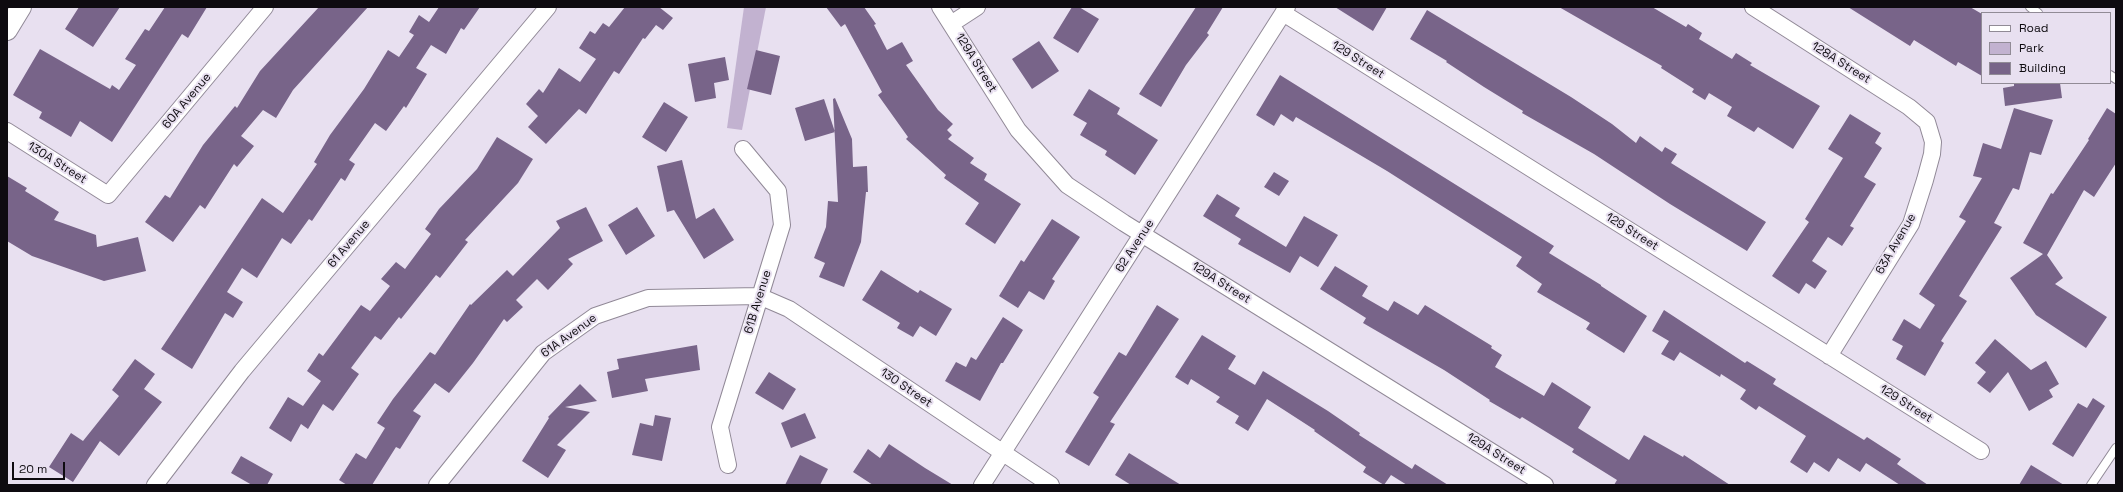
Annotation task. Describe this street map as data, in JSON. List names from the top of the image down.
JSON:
{
  "streets": {
    "street": [
      "129 Street",
      "129A Street",
      "128A Street",
      "60A Avenue",
      "130A Street",
      "61 Avenue",
      "63A Avenue",
      "62 Avenue",
      "61B Avenue",
      "61A Avenue",
      "130 Street"
    ]
  },
  "crossings": [
    ["129 Street", "63A Avenue"],
    ["129 Street", "62 Avenue"],
    ["129A Street", "62 Avenue"],
    ["128A Street", "63A Avenue"],
    ["60A Avenue", "130A Street"],
    ["62 Avenue", "130 Street"],
    ["61B Avenue", "61A Avenue"],
    ["61B Avenue", "130 Street"],
    ["61A Avenue", "130 Street"]
  ],
  "legend": ["Road", "Park", "Building"],
  "scale_bar": "20 m"
}
